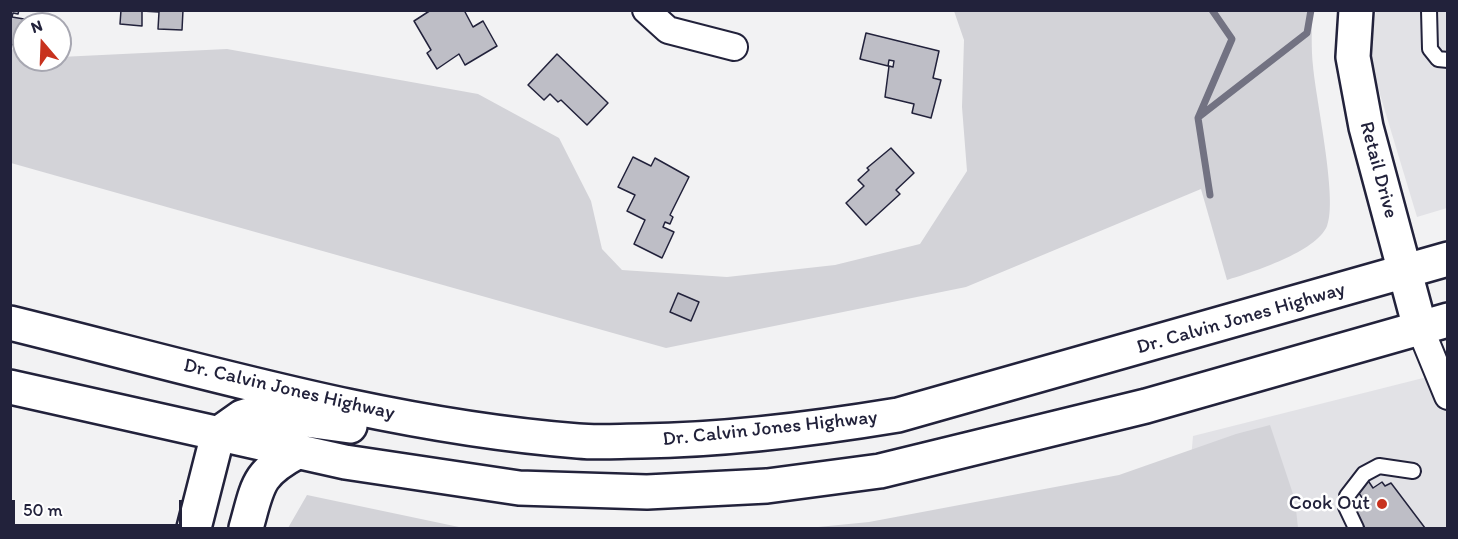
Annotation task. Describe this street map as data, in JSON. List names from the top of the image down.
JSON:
{
  "streets": {
    "main road": ["Retail Drive", "Dr. Calvin Jones Highway"]
  },
  "crossings": [
    ["Retail Drive", "Dr. Calvin Jones Highway"]
  ],
  "places": ["Cook Out"],
  "scale_bar": "50 m",
  "north": "top"
}
